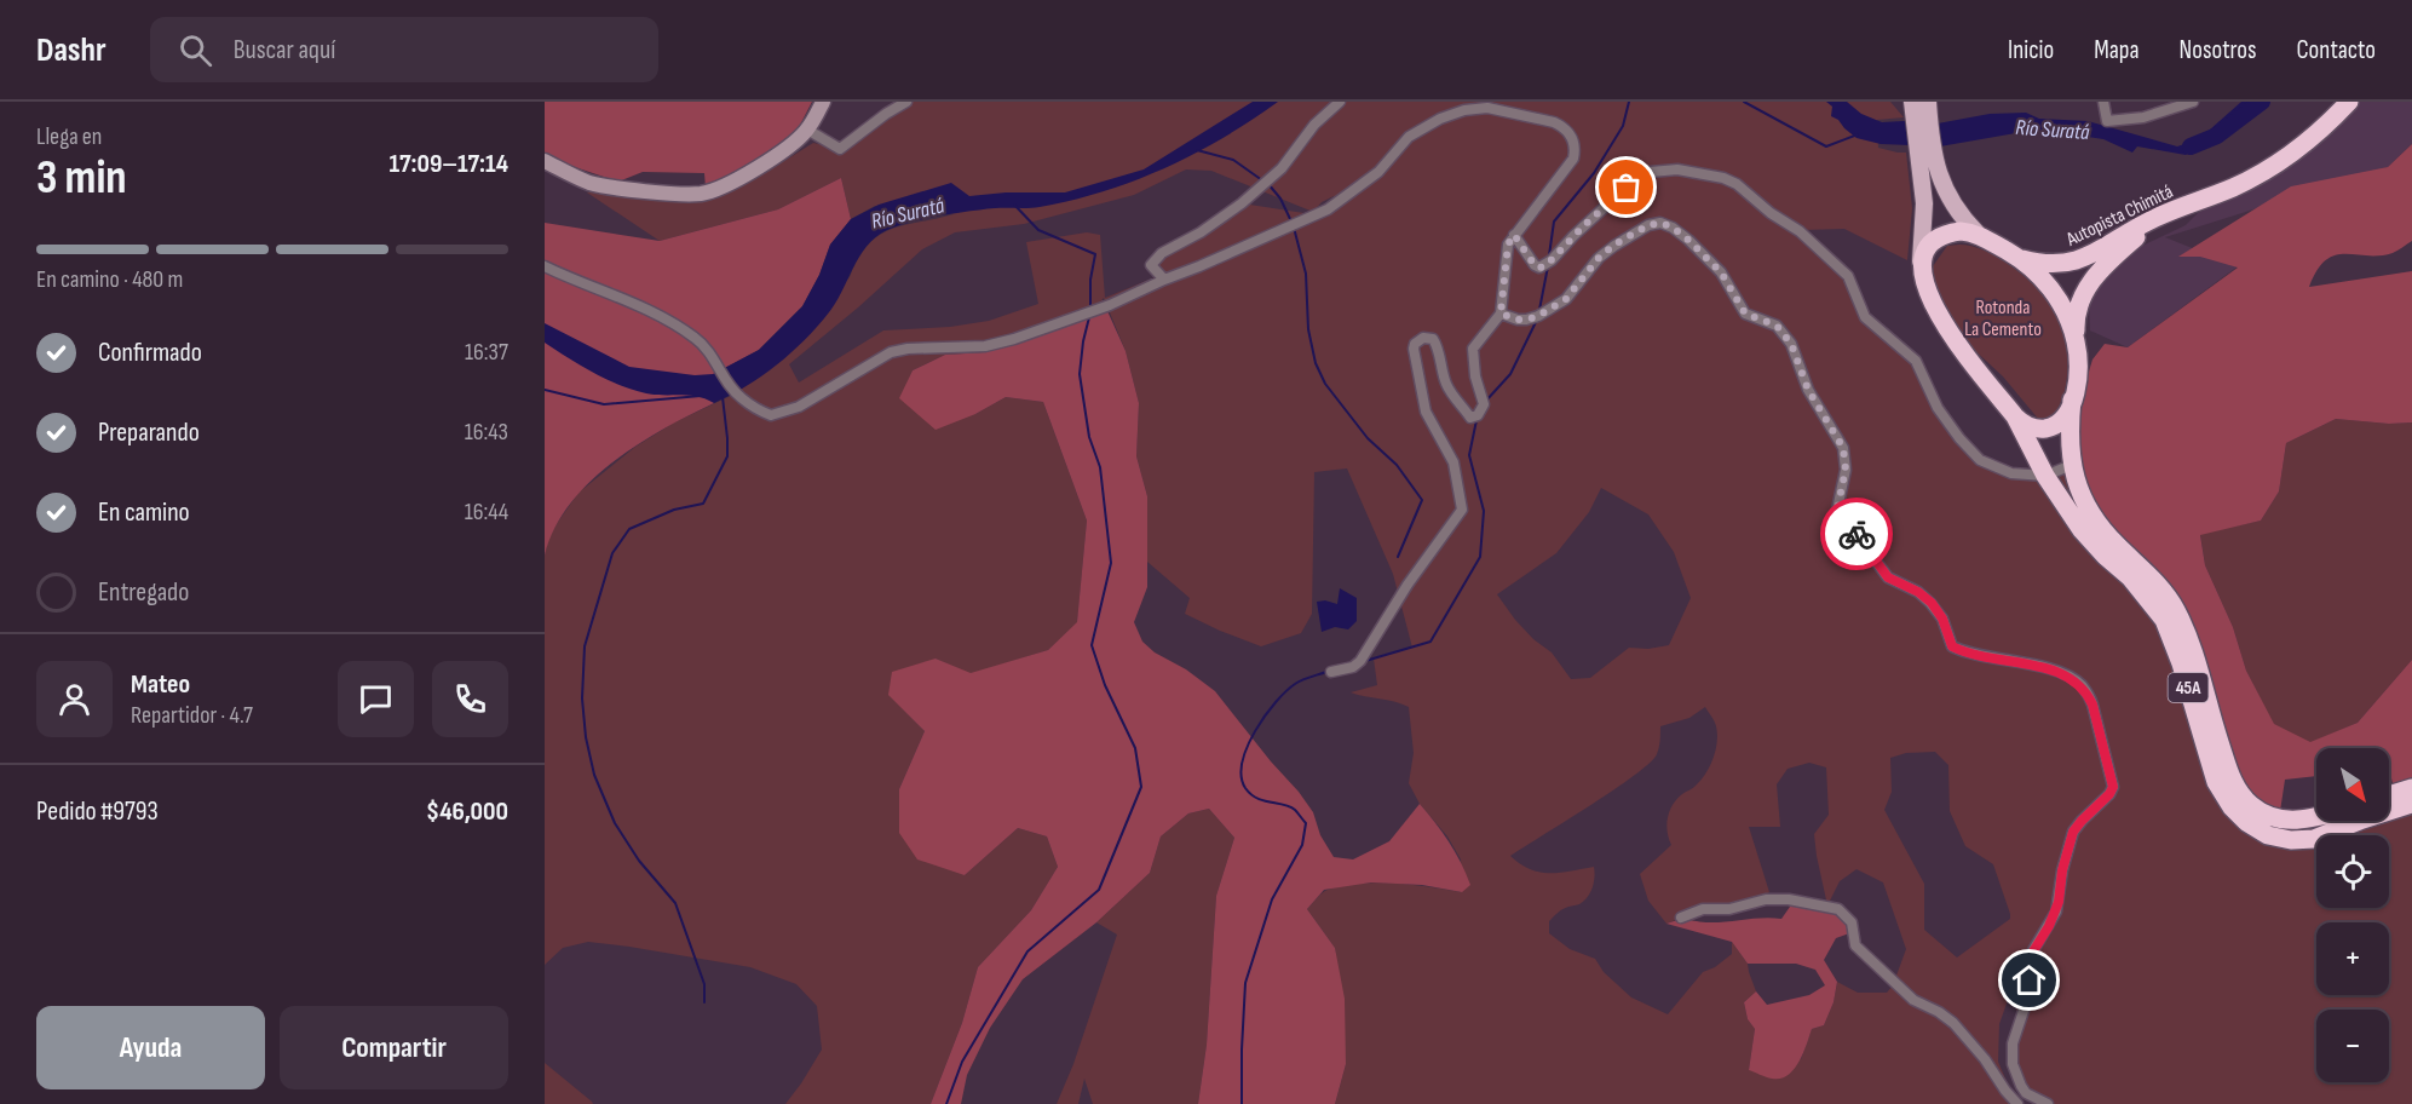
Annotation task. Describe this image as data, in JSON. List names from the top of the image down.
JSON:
{
  "streets": {
    "highway": ["Autopista Chimitá", "45A"]
  },
  "crossings": [
    ["Autopista Chimitá", "45A"]
  ],
  "water": ["Río Suratá"],
  "parks": ["Rotonda La Cemento"],
  "north": "bottom right",
  "page": {
    "header": "Dashr",
    "search": "Buscar aquí",
    "nav": [
      "Inicio",
      "Mapa",
      "Nosotros",
      "Contacto"
    ],
    "heading": ["3 min", "Llega en", "17:09–17:14"],
    "panel": [
      "Mateo",
      "Repartidor · 4.7",
      "Pedido #9793",
      "$46,000"
    ],
    "bar": "En camino · 480 m",
    "list": [
      ["Confirmado", "16:37"],
      ["Preparando", "16:43"],
      ["En camino", "16:44"],
      "Entregado"
    ],
    "map_buttons": ["+", "−"],
    "buttons": ["Ayuda", "Compartir"]
  }
}
